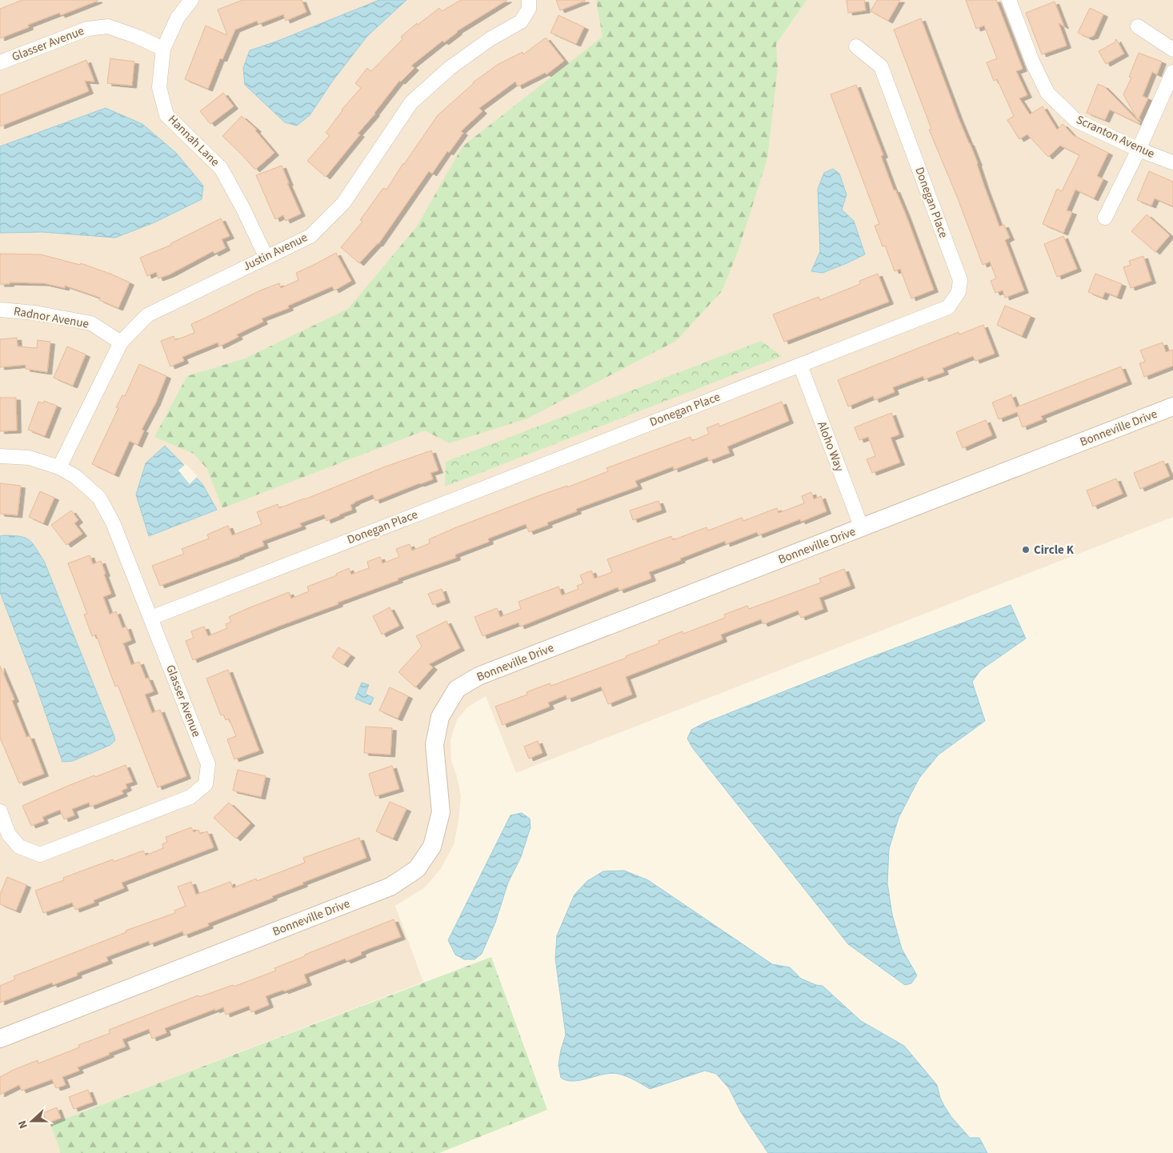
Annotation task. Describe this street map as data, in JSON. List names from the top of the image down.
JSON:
{
  "streets": {
    "street": [
      "Glasser Avenue",
      "Scranton Avenue",
      "Hannah Lane",
      "Donegan Place",
      "Justin Avenue",
      "Radnor Avenue",
      "Bonneville Drive",
      "Aloho Way"
    ]
  },
  "crossings": [
    ["Glasser Avenue", "Hannah Lane"],
    ["Glasser Avenue", "Donegan Place"],
    ["Glasser Avenue", "Justin Avenue"],
    ["Hannah Lane", "Justin Avenue"],
    ["Donegan Place", "Aloho Way"],
    ["Justin Avenue", "Radnor Avenue"],
    ["Bonneville Drive", "Aloho Way"]
  ],
  "places": ["Circle K"],
  "north": "left"
}
